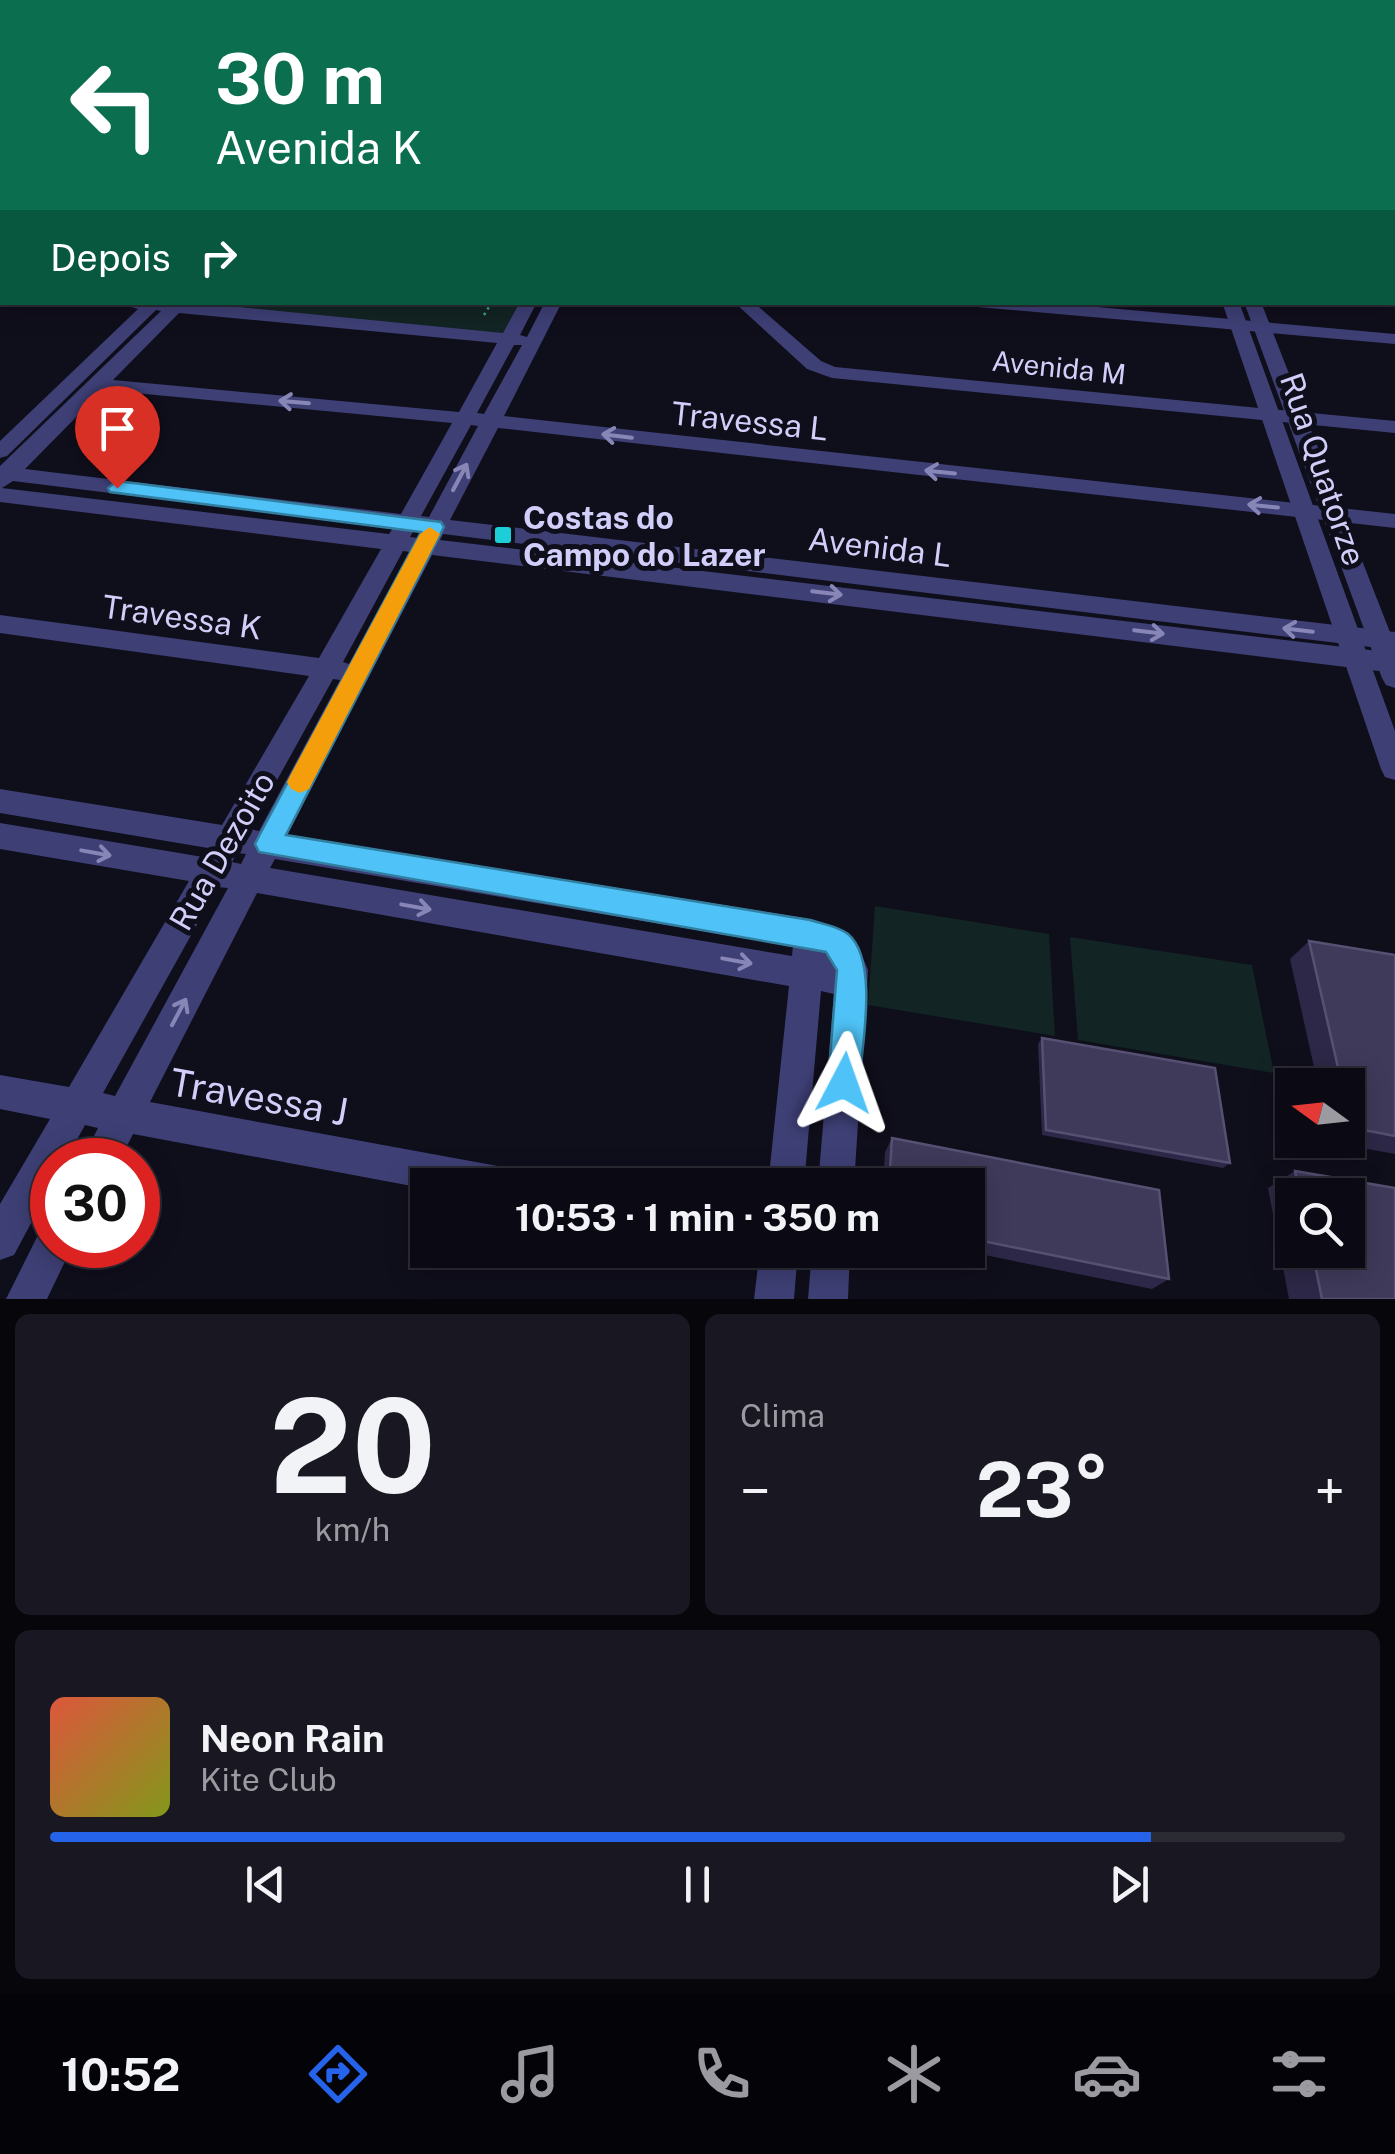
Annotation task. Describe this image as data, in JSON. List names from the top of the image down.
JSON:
{
  "streets": {
    "street": [
      "Avenida M",
      "Travessa L",
      "Rua Quatorze",
      "Avenida L",
      "Travessa K",
      "Rua Dezoito",
      "Travessa J"
    ]
  },
  "crossings": [
    ["Avenida M", "Rua Quatorze"],
    ["Travessa L", "Rua Quatorze"],
    ["Travessa L", "Rua Dezoito"],
    ["Rua Quatorze", "Avenida L"],
    ["Avenida L", "Rua Dezoito"],
    ["Travessa K", "Rua Dezoito"],
    ["Rua Dezoito", "Travessa J"]
  ],
  "places": {
    "transit": ["Costas do Campo do Lazer"]
  },
  "north": "left",
  "page": {
    "turn": ["30 m", "Avenida K"],
    "then": "Depois",
    "limit": "30",
    "trip": "10:53 · 1 min · 350 m",
    "tile": [
      ["20", "km/h"],
      "Clima"
    ],
    "heat": ["−", "23°", "+"],
    "song": ["Neon Rain", "Kite Club"],
    "tabs": "10:52"
  }
}
